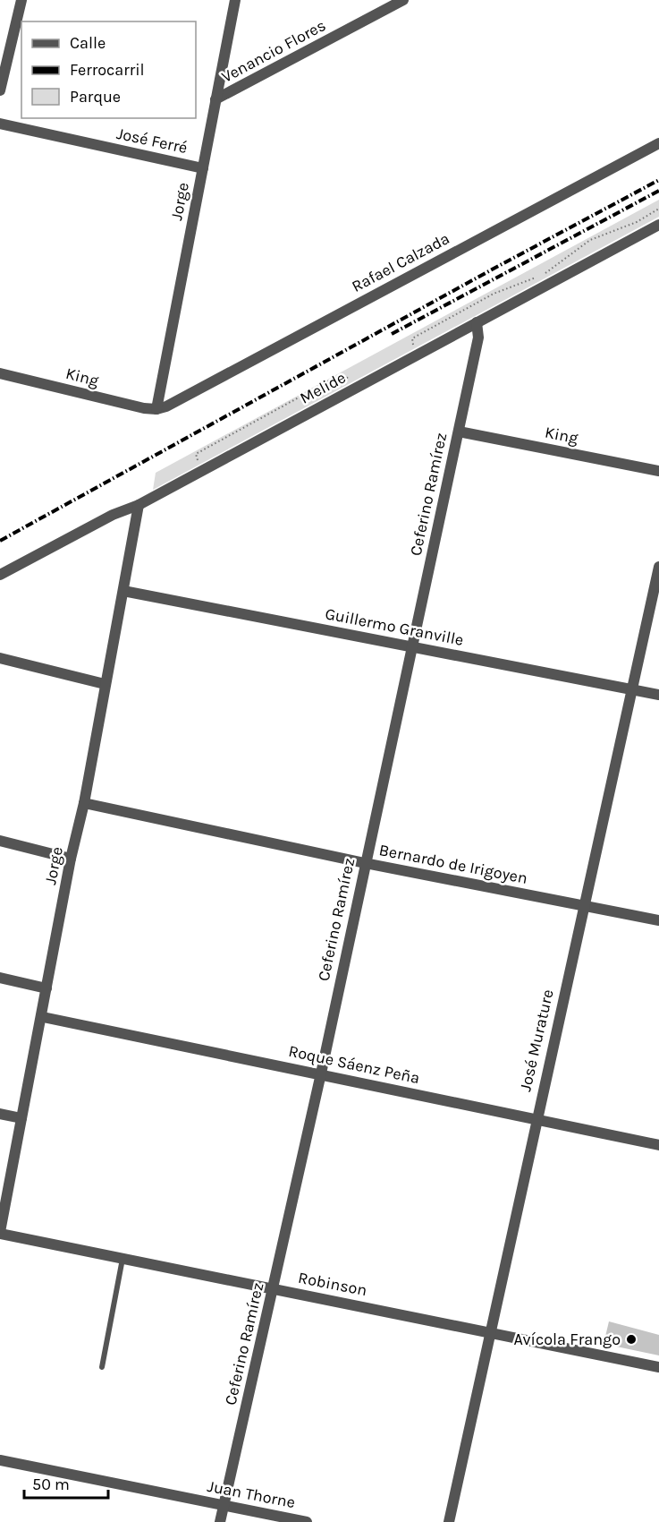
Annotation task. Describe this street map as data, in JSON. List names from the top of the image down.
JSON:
{
  "streets": {
    "street": [
      "Venancio Flores",
      "José Ferré",
      "Jorge",
      "Rafael Calzada",
      "King",
      "Melide",
      "Ceferino Ramírez",
      "Guillermo Granville",
      "Bernardo de Irigoyen",
      "José Murature",
      "Roque Sáenz Peña",
      "Robinson",
      "Juan Thorne"
    ]
  },
  "crossings": [
    ["Venancio Flores", "Jorge"],
    ["José Ferré", "Jorge"],
    ["Jorge", "Rafael Calzada"],
    ["Jorge", "King"],
    ["Jorge", "Melide"],
    ["Jorge", "Guillermo Granville"],
    ["Jorge", "Bernardo de Irigoyen"],
    ["Jorge", "Roque Sáenz Peña"],
    ["Jorge", "Robinson"],
    ["Rafael Calzada", "King"],
    ["King", "Ceferino Ramírez"],
    ["Melide", "Ceferino Ramírez"],
    ["Ceferino Ramírez", "Guillermo Granville"],
    ["Ceferino Ramírez", "Bernardo de Irigoyen"],
    ["Ceferino Ramírez", "Roque Sáenz Peña"],
    ["Ceferino Ramírez", "Robinson"],
    ["Ceferino Ramírez", "Juan Thorne"],
    ["Guillermo Granville", "José Murature"],
    ["Bernardo de Irigoyen", "José Murature"],
    ["José Murature", "Roque Sáenz Peña"],
    ["José Murature", "Robinson"]
  ],
  "places": ["Avícola Frango"],
  "legend": ["Calle", "Ferrocarril", "Parque"],
  "scale_bar": "50 m"
}
